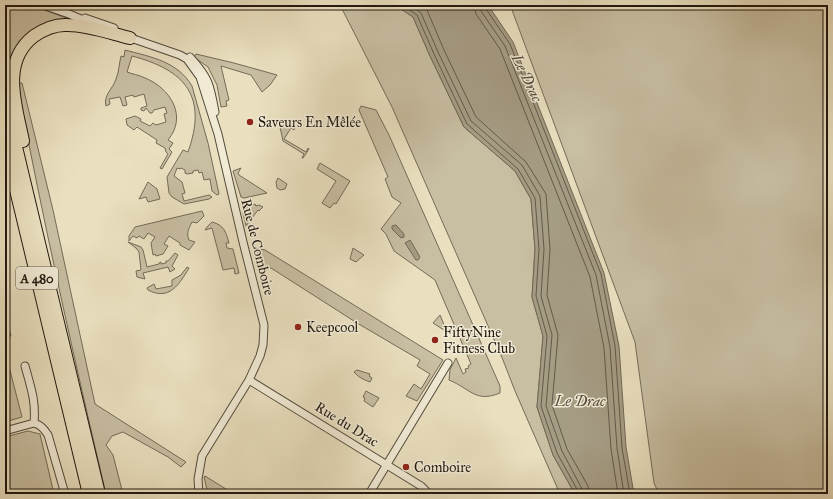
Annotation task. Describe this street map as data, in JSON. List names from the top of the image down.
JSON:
{
  "streets": {
    "highway": ["A 480"],
    "street": ["Rue de Comboire", "Rue du Drac"]
  },
  "crossings": [
    ["Rue de Comboire", "Rue du Drac"]
  ],
  "water": ["Le Drac"],
  "places": [
    "Saveurs En Mêlée",
    "Keepcool",
    "FiftyNine Fitness Club",
    "Comboire"
  ]
}
